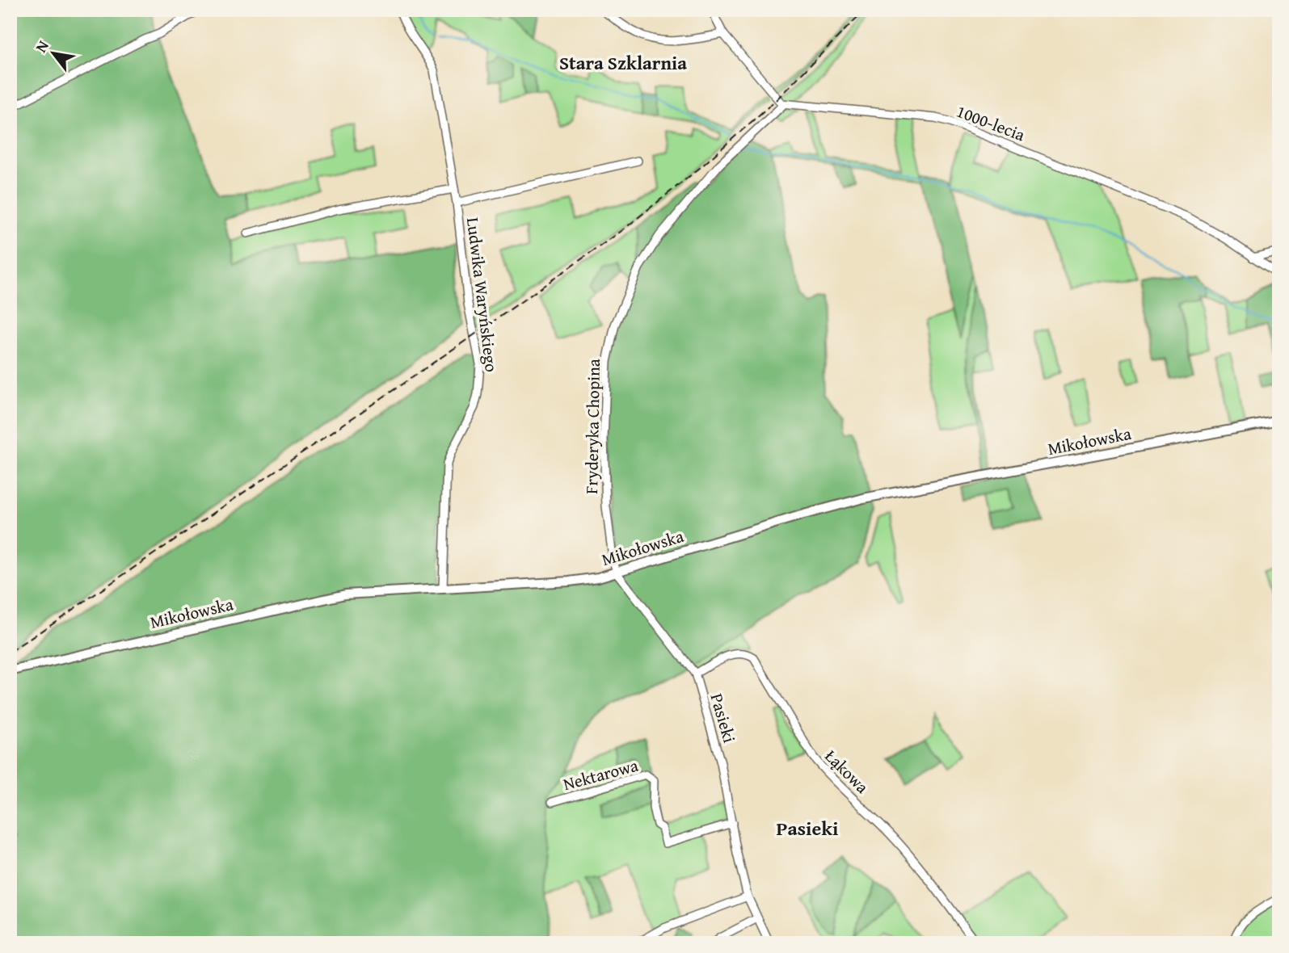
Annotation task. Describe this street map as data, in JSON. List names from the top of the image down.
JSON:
{
  "streets": {
    "main road": ["Mikołowska"],
    "street": [
      "1000-lecia",
      "Ludwika Waryńskiego",
      "Fryderyka Chopina",
      "Pasieki",
      "Łąkowa",
      "Nektarowa"
    ]
  },
  "crossings": [
    ["1000-lecia", "Fryderyka Chopina"],
    ["Ludwika Waryńskiego", "Mikołowska"],
    ["Fryderyka Chopina", "Mikołowska"],
    ["Fryderyka Chopina", "Pasieki"],
    ["Mikołowska", "Pasieki"],
    ["Pasieki", "Łąkowa"],
    ["Pasieki", "Nektarowa"]
  ],
  "districts": ["Stara Szklarnia", "Pasieki"],
  "north": "top left"
}
